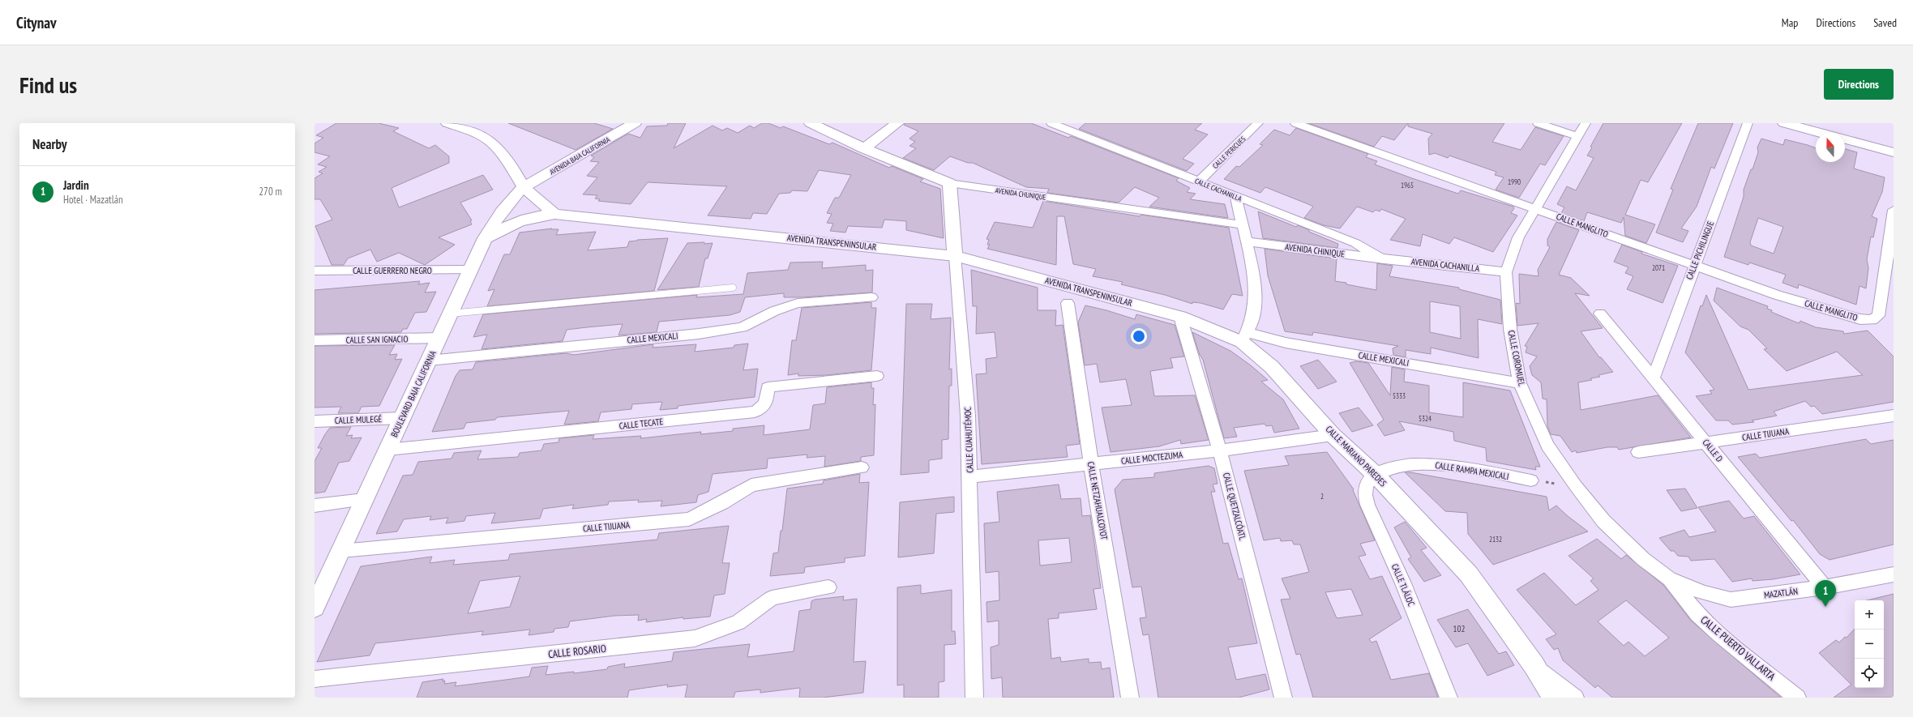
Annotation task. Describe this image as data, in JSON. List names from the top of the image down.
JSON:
{
  "streets": {
    "main road": [
      "AVENIDA BAJA CALIFORNIA",
      "AVENIDA CHUNIQUE",
      "AVENIDA TRANSPENINSULAR",
      "BOULEVARD BAJA CALIFORNIA",
      "CALLE CUAHUTÉMOC",
      "CALLE MARIANO PAREDES"
    ],
    "street": [
      "CALLE PERICUES",
      "CALLE CACHANILLA",
      "CALLE MANGLITO",
      "AVENIDA CHINIQUE",
      "CALLE PICHILINGUE",
      "AVENIDA CACHANILLA",
      "CALLE GUERRERO NEGRO",
      "CALLE MEXICALI",
      "CALLE SAN IGNACIO",
      "CALLE COROMUEL",
      "CALLE MULEGÉ",
      "CALLE TECATE",
      "CALLE TIJUANA",
      "CALLE D",
      "CALLE MOCTEZUMA",
      "CALLE RAMPA MEXICALI",
      "CALLE NETZAHUALCOYOT",
      "CALLE QUETZALCÓATL",
      "CALLE TLÁLOC",
      "MAZATLÁN",
      "CALLE PUERTO VALLARTA",
      "CALLE ROSARIO"
    ]
  },
  "crossings": [
    ["CALLE PERICUES", "CALLE CACHANILLA"],
    ["AVENIDA BAJA CALIFORNIA", "BOULEVARD BAJA CALIFORNIA"],
    ["CALLE CACHANILLA", "AVENIDA CHINIQUE"],
    ["CALLE CACHANILLA", "AVENIDA CACHANILLA"],
    ["AVENIDA CHUNIQUE", "CALLE CUAHUTÉMOC"],
    ["CALLE MANGLITO", "CALLE PICHILINGUE"],
    ["CALLE MANGLITO", "CALLE COROMUEL"],
    ["AVENIDA TRANSPENINSULAR", "CALLE MEXICALI"],
    ["AVENIDA TRANSPENINSULAR", "BOULEVARD BAJA CALIFORNIA"],
    ["AVENIDA TRANSPENINSULAR", "CALLE CUAHUTÉMOC"],
    ["AVENIDA TRANSPENINSULAR", "CALLE MARIANO PAREDES"],
    ["AVENIDA TRANSPENINSULAR", "CALLE QUETZALCÓATL"],
    ["AVENIDA CHINIQUE", "AVENIDA CACHANILLA"],
    ["CALLE PICHILINGUE", "CALLE D"],
    ["AVENIDA CACHANILLA", "CALLE COROMUEL"],
    ["CALLE GUERRERO NEGRO", "BOULEVARD BAJA CALIFORNIA"],
    ["CALLE MEXICALI", "CALLE COROMUEL"],
    ["CALLE MEXICALI", "BOULEVARD BAJA CALIFORNIA"],
    ["CALLE MEXICALI", "CALLE MARIANO PAREDES"],
    ["CALLE SAN IGNACIO", "BOULEVARD BAJA CALIFORNIA"],
    ["CALLE COROMUEL", "MAZATLÁN"],
    ["CALLE COROMUEL", "CALLE PUERTO VALLARTA"],
    ["BOULEVARD BAJA CALIFORNIA", "CALLE MULEGÉ"],
    ["BOULEVARD BAJA CALIFORNIA", "CALLE TECATE"],
    ["BOULEVARD BAJA CALIFORNIA", "CALLE TIJUANA"],
    ["CALLE TIJUANA", "CALLE D"],
    ["CALLE CUAHUTÉMOC", "CALLE MOCTEZUMA"],
    ["CALLE D", "MAZATLÁN"],
    ["CALLE MARIANO PAREDES", "CALLE MOCTEZUMA"],
    ["CALLE MARIANO PAREDES", "CALLE RAMPA MEXICALI"],
    ["CALLE MARIANO PAREDES", "CALLE TLÁLOC"],
    ["CALLE MOCTEZUMA", "CALLE NETZAHUALCOYOT"],
    ["CALLE MOCTEZUMA", "CALLE QUETZALCÓATL"],
    ["CALLE RAMPA MEXICALI", "CALLE TLÁLOC"],
    ["MAZATLÁN", "CALLE PUERTO VALLARTA"]
  ],
  "house_numbers": [
    "1990",
    "1965",
    "2071",
    "5333",
    "5324",
    "2",
    "2132",
    "102"
  ],
  "north": "top",
  "page": {
    "header": "Citynav",
    "nav": ["Map", "Directions", "Saved"],
    "buttons": "Directions",
    "title": "Find us",
    "heading": "Nearby",
    "list": [
      {
        "mark": "1",
        "name": "Jardin",
        "note": "Hotel · Mazatlán",
        "value": "270 m"
      }
    ],
    "pins": "1",
    "map_buttons": ["+", "−"]
  }
}
